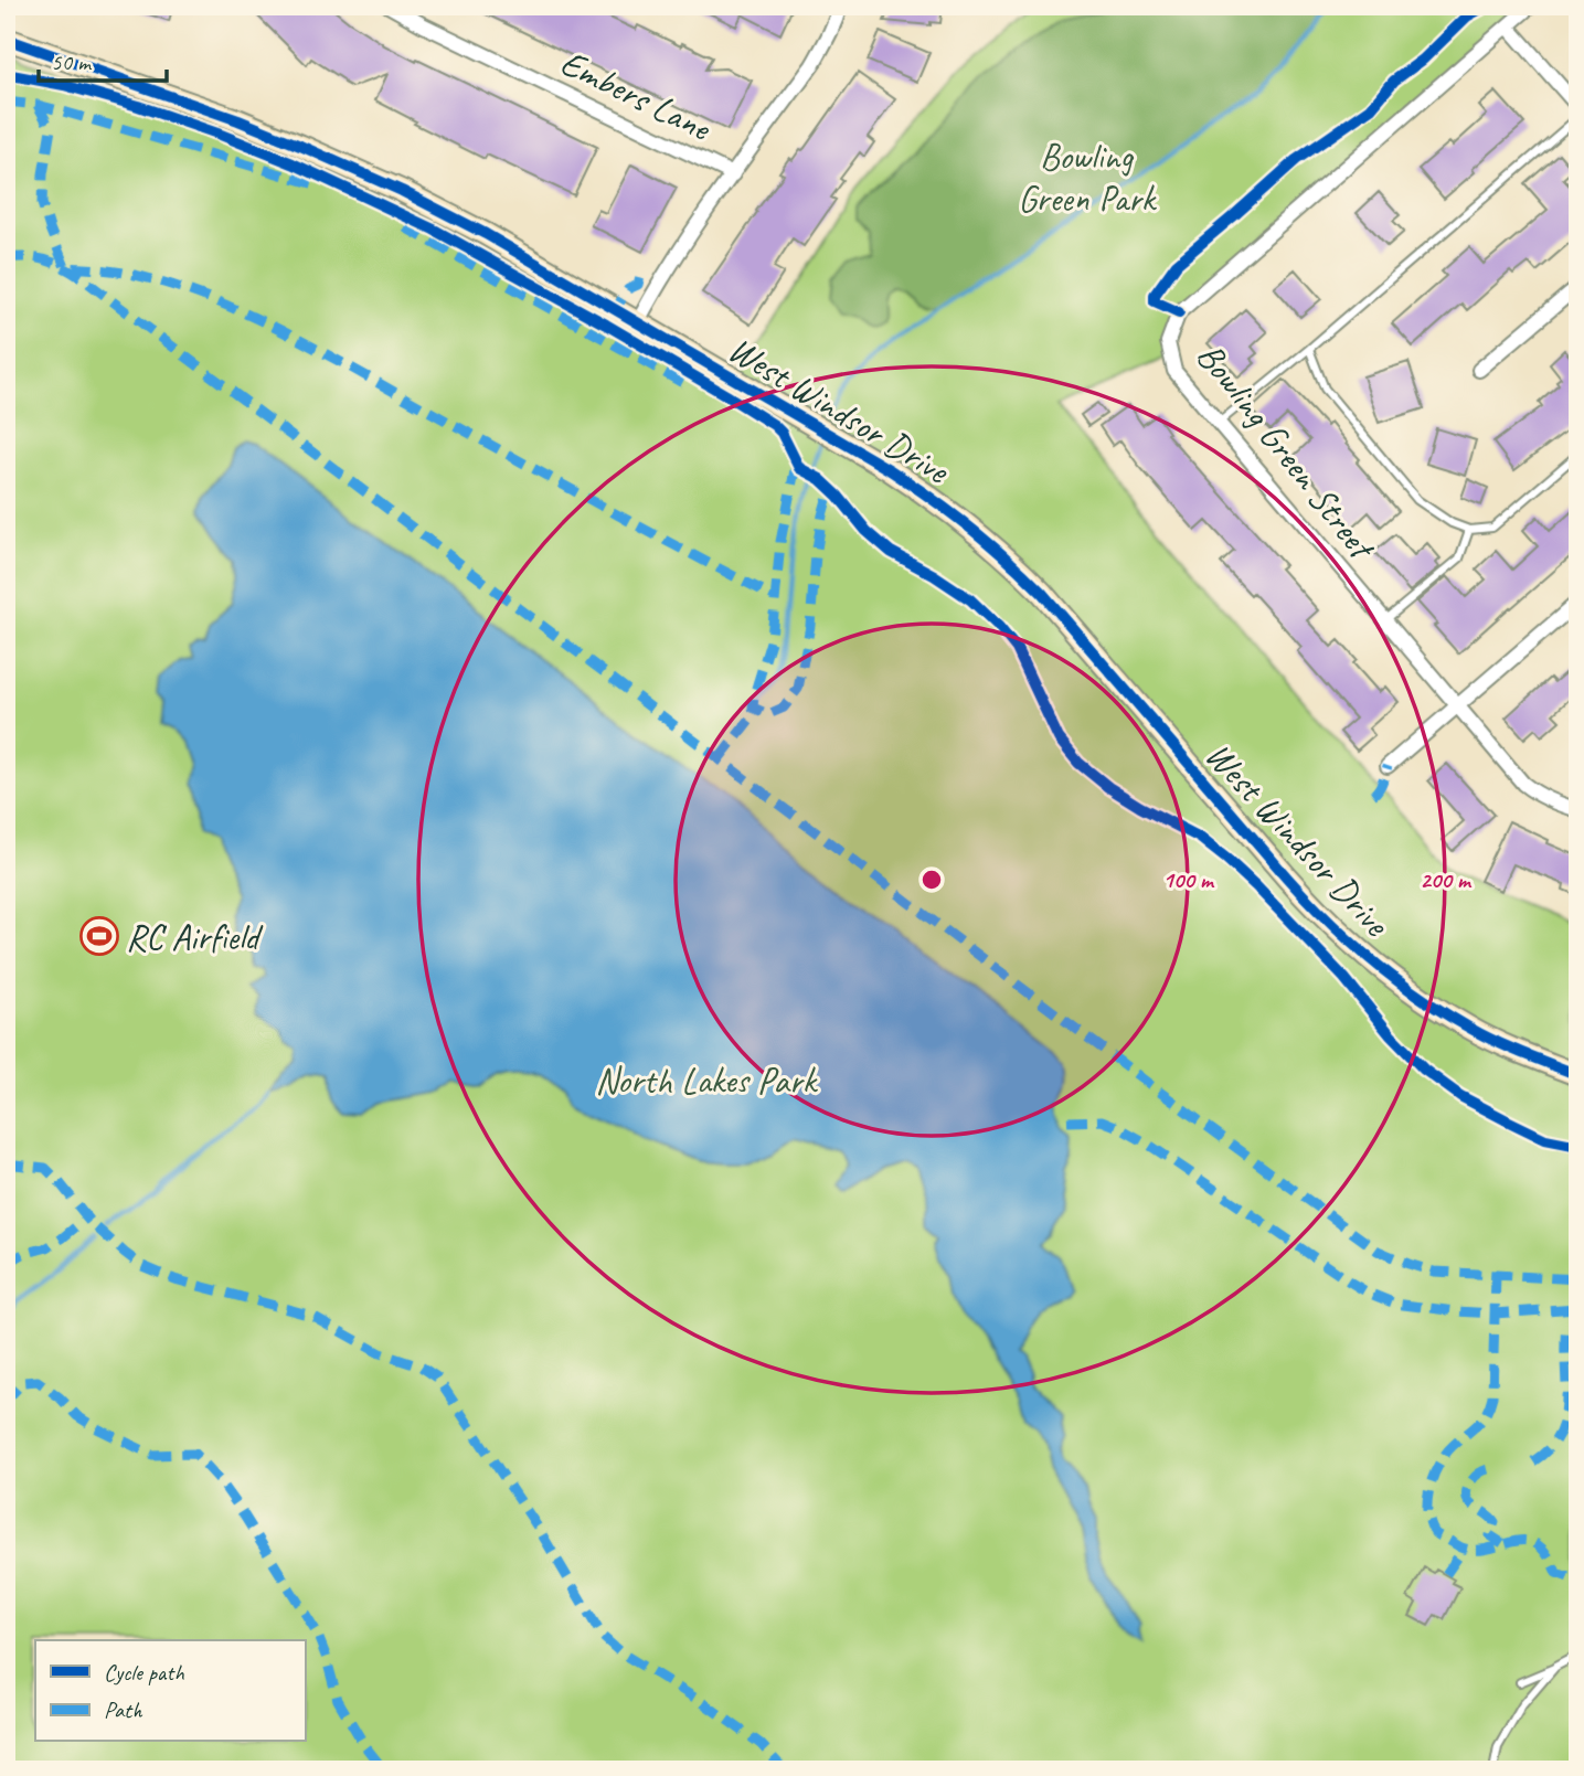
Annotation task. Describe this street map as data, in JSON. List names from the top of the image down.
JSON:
{
  "streets": {
    "street": ["Embers Lane", "West Windsor Drive", "Bowling Green Street"]
  },
  "parks": ["Bowling Green Park", "North Lakes Park"],
  "places": {
    "sports": ["RC Airfield"]
  },
  "legend": ["Cycle path", "Path"],
  "scale_bar": "50 m",
  "rings": ["100 m", "200 m"]
}
